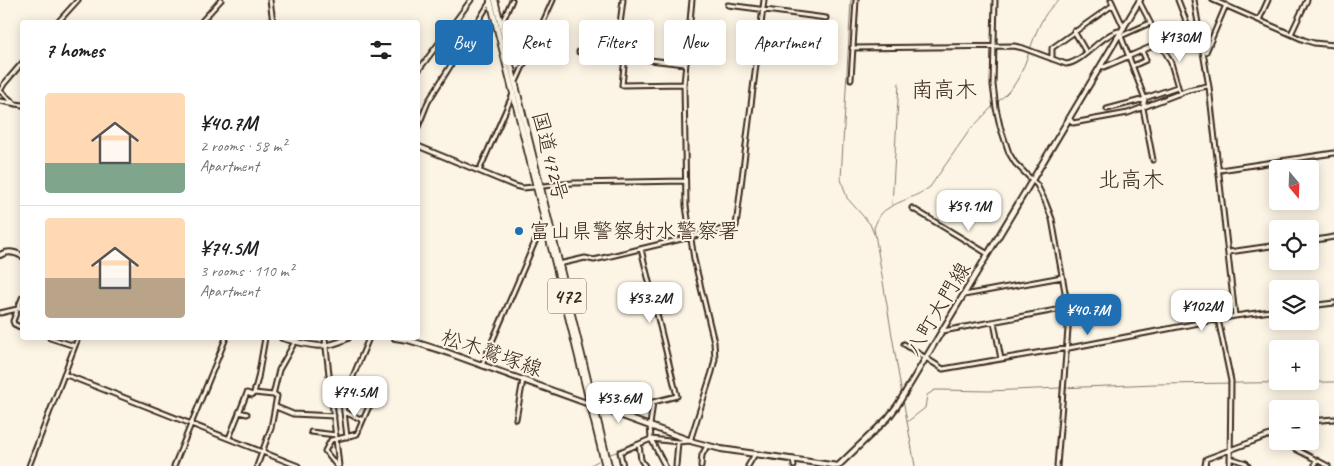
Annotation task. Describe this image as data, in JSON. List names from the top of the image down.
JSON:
{
  "streets": {
    "highway": ["国道472号", "472"],
    "main road": ["八町大門線", "松木鷲塚線"]
  },
  "crossings": [
    ["国道472号", "松木鷲塚線"],
    ["八町大門線", "松木鷲塚線"]
  ],
  "districts": ["南高木", "北高木"],
  "places": ["富山県警察射水警察署"],
  "north": "bottom",
  "page": {
    "chip": [
      "Buy",
      "Rent",
      "Filters",
      "New",
      "Apartment"
    ],
    "heading": "7 homes",
    "price": [
      "¥130M",
      "¥59.1M",
      "¥53.2M",
      "¥102M",
      "¥40.7M",
      "¥74.5M",
      "¥53.6M"
    ],
    "list": [
      {
        "name": "¥40.7M",
        "note": "2 rooms · 58 m² · Apartment"
      },
      {
        "name": "¥74.5M",
        "note": "3 rooms · 110 m² · Apartment"
      }
    ],
    "map_buttons": ["+", "−"]
  }
}
